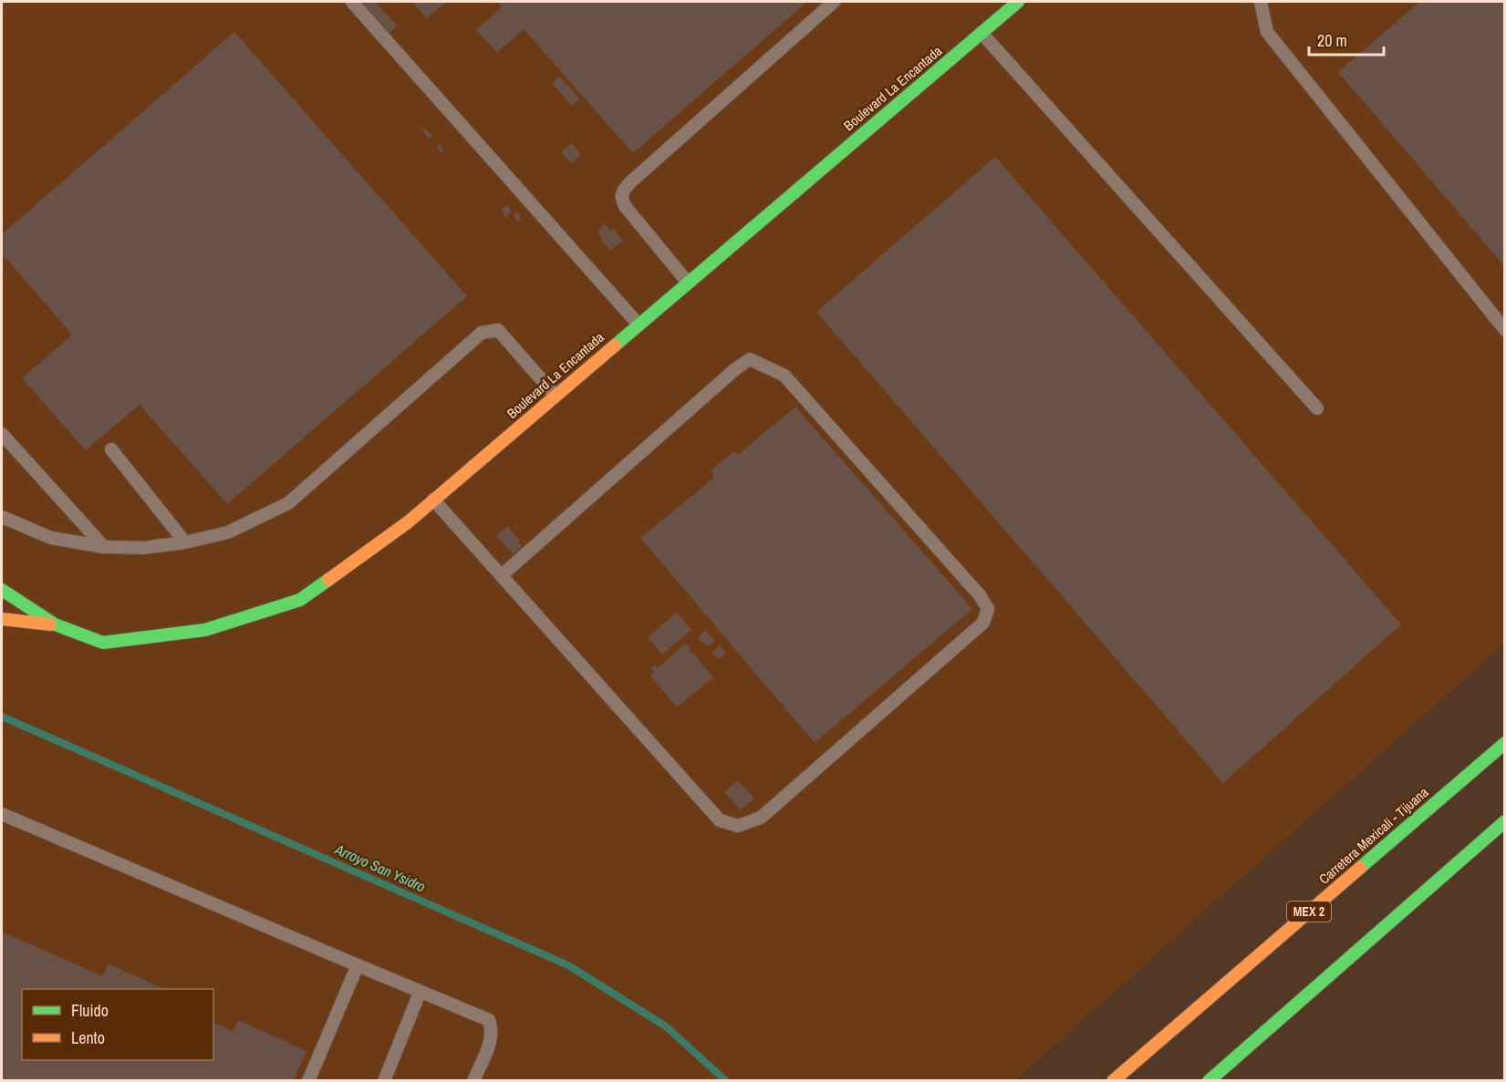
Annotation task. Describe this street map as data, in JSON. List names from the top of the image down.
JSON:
{
  "streets": {
    "main road": ["Boulevard La Encantada", "Carretera Mexicali - Tijuana", "MEX 2"]
  },
  "water": ["Arroyo San Ysidro"],
  "legend": ["Fluido", "Lento"],
  "scale_bar": "20 m"
}
